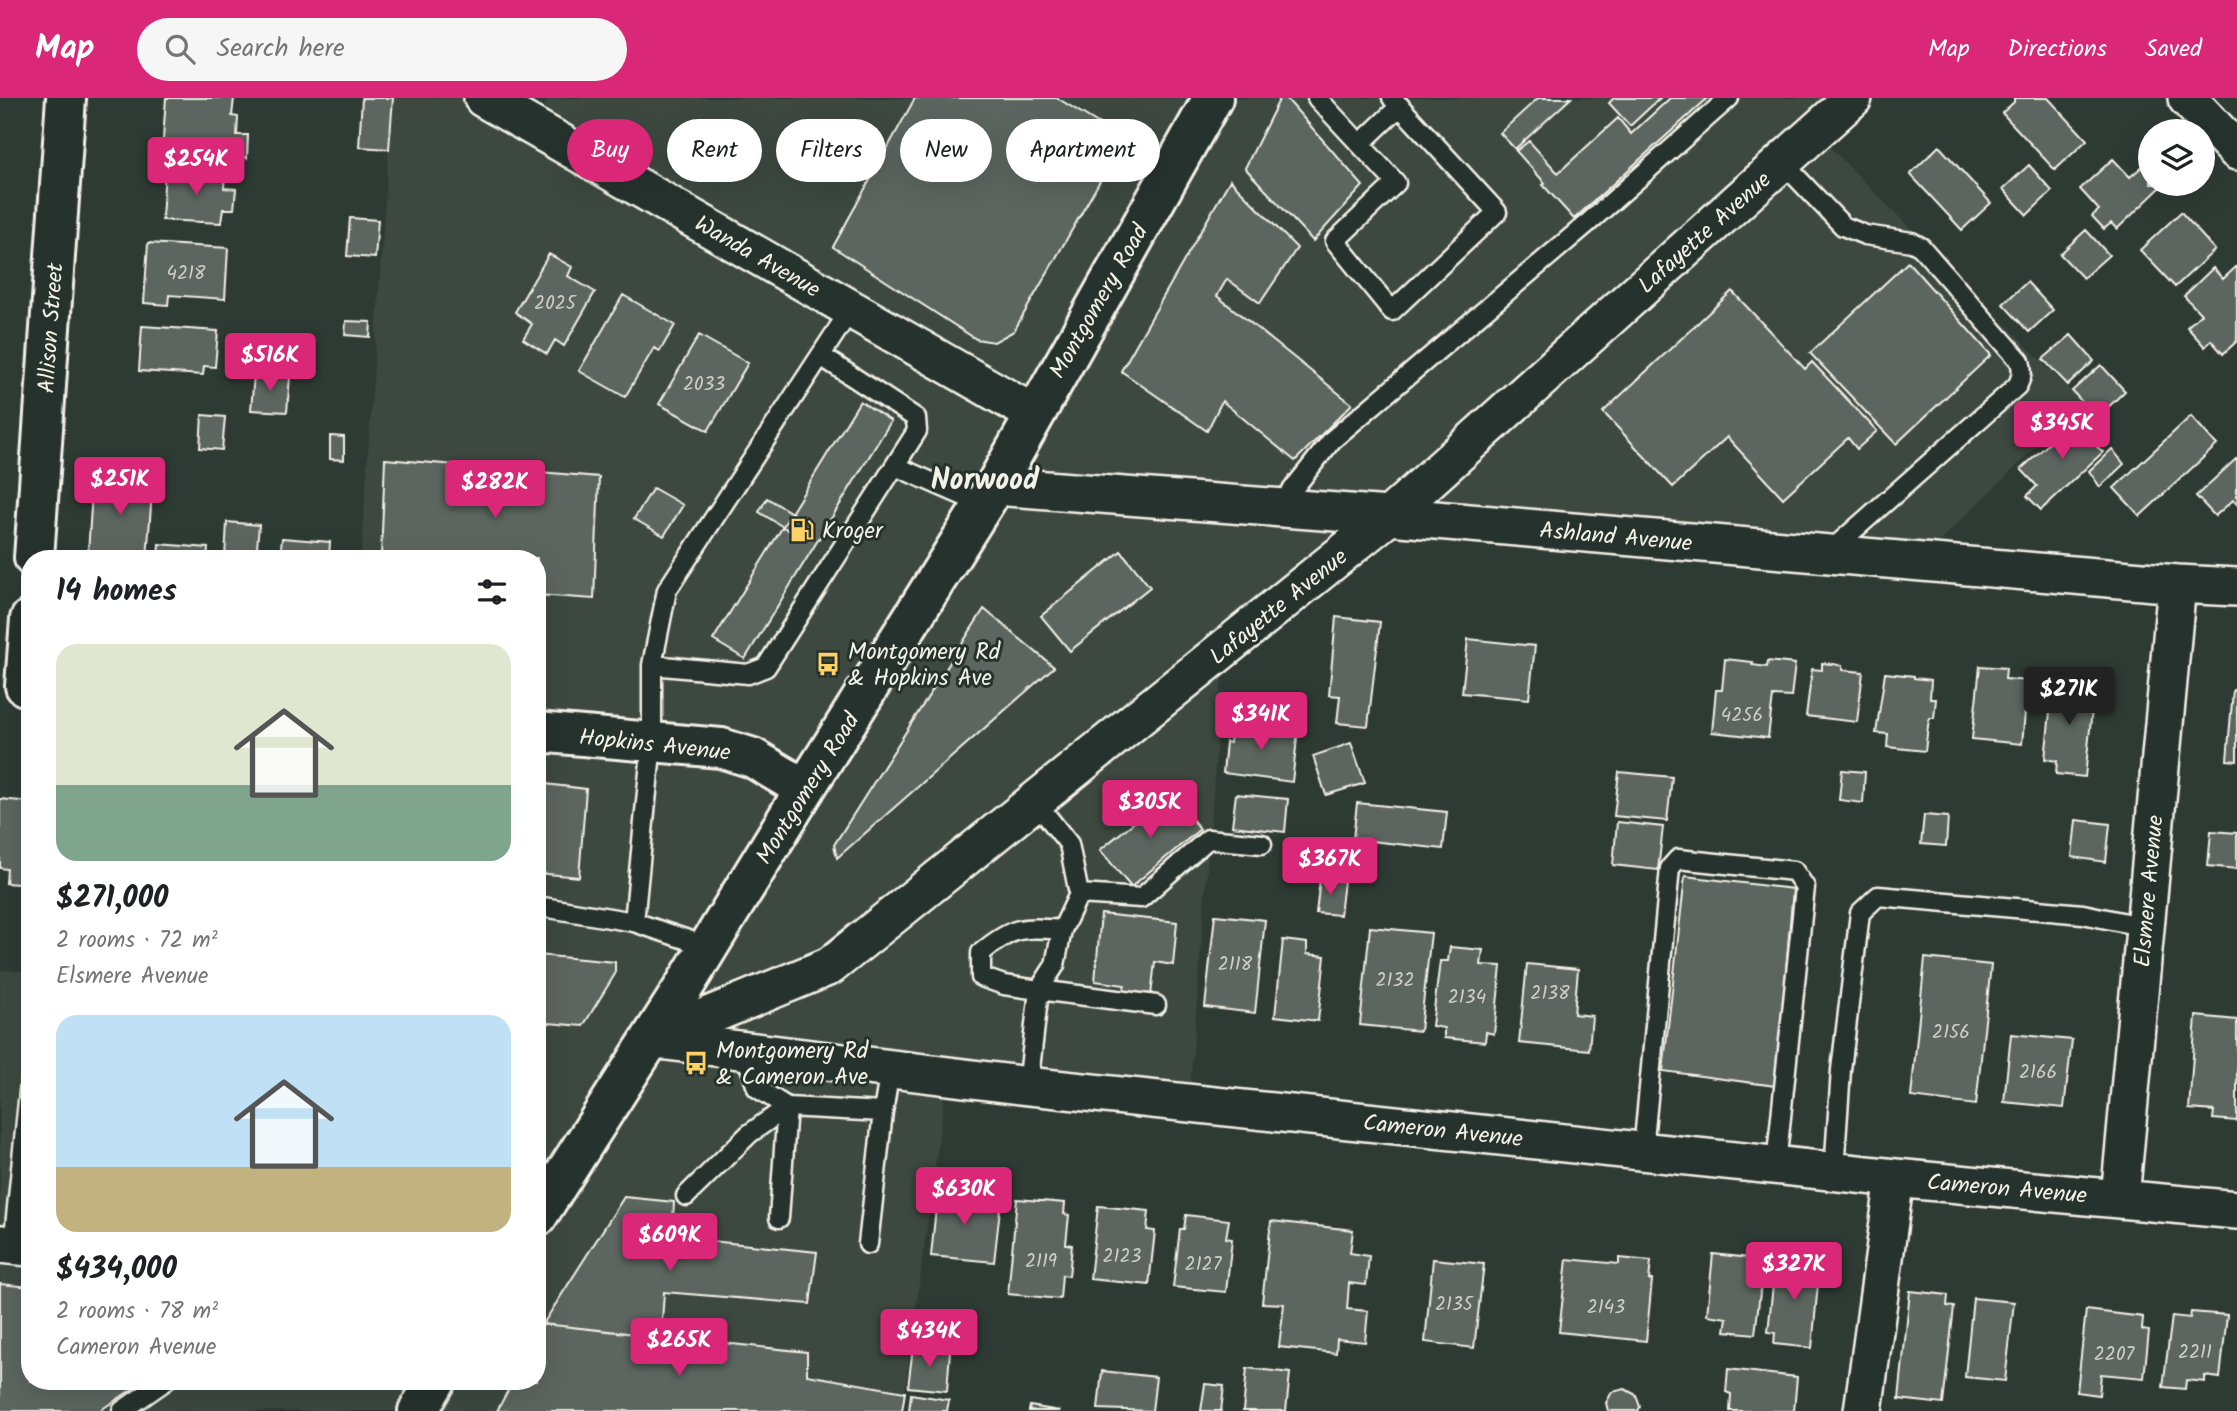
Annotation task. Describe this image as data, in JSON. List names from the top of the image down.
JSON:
{
  "streets": {
    "main road": ["Montgomery Road", "Allison Street", "Hopkins Avenue"],
    "street": [
      "Lafayette Avenue",
      "Wanda Avenue",
      "Ashland Avenue",
      "Elsmere Avenue",
      "Cameron Avenue"
    ]
  },
  "crossings": [
    ["Lafayette Avenue", "Montgomery Road"],
    ["Lafayette Avenue", "Ashland Avenue"],
    ["Lafayette Avenue", "Cameron Avenue"],
    ["Wanda Avenue", "Montgomery Road"],
    ["Montgomery Road", "Ashland Avenue"],
    ["Montgomery Road", "Hopkins Avenue"],
    ["Montgomery Road", "Cameron Avenue"],
    ["Ashland Avenue", "Elsmere Avenue"],
    ["Elsmere Avenue", "Cameron Avenue"]
  ],
  "districts": ["Norwood"],
  "places": {
    "fuel station": ["Kroger"],
    "bus stop": ["Montgomery Rd & Hopkins Ave", "Montgomery Rd & Cameron Ave"]
  },
  "house_numbers": [
    "4218",
    "2025",
    "2033",
    "4256",
    "2118",
    "2132",
    "2138",
    "2134",
    "2156",
    "2166",
    "2123",
    "2119",
    "2127",
    "2135",
    "2143",
    "2211",
    "2207"
  ],
  "page": {
    "header": "Map",
    "search": "Search here",
    "nav": ["Map", "Directions", "Saved"],
    "chip": [
      "Buy",
      "Rent",
      "Filters",
      "New",
      "Apartment"
    ],
    "price": [
      "$254K",
      "$516K",
      "$345K",
      "$251K",
      "$282K",
      "$271K",
      "$341K",
      "$305K",
      "$367K",
      "$630K",
      "$609K",
      "$327K",
      "$434K",
      "$265K"
    ],
    "heading": "14 homes",
    "list": [
      {
        "name": "$271,000",
        "note": "2 rooms · 72 m² · Elsmere Avenue"
      },
      {
        "name": "$434,000",
        "note": "2 rooms · 78 m² · Cameron Avenue"
      }
    ]
  }
}
